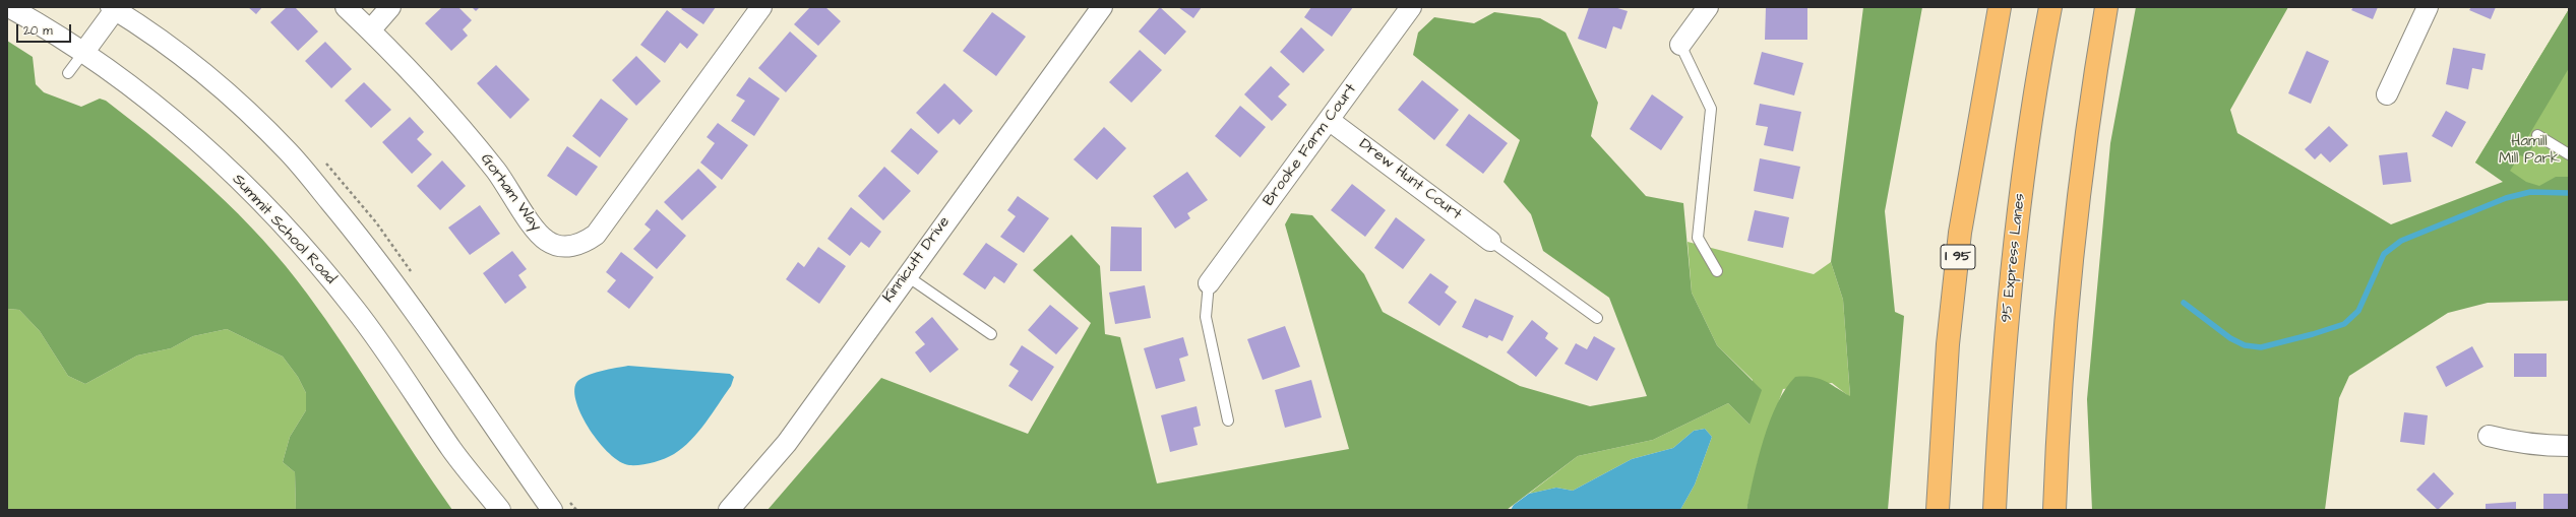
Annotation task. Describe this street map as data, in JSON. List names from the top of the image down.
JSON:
{
  "streets": {
    "highway": ["I 95", "95 Express Lanes"],
    "street": [
      "Brooke Farm Court",
      "Drew Hunt Court",
      "Gorham Way",
      "Summit School Road",
      "Kinnicutt Drive"
    ]
  },
  "crossings": [
    ["Brooke Farm Court", "Drew Hunt Court"]
  ],
  "parks": ["Hamill Mill Park"],
  "scale_bar": "20 m"
}
